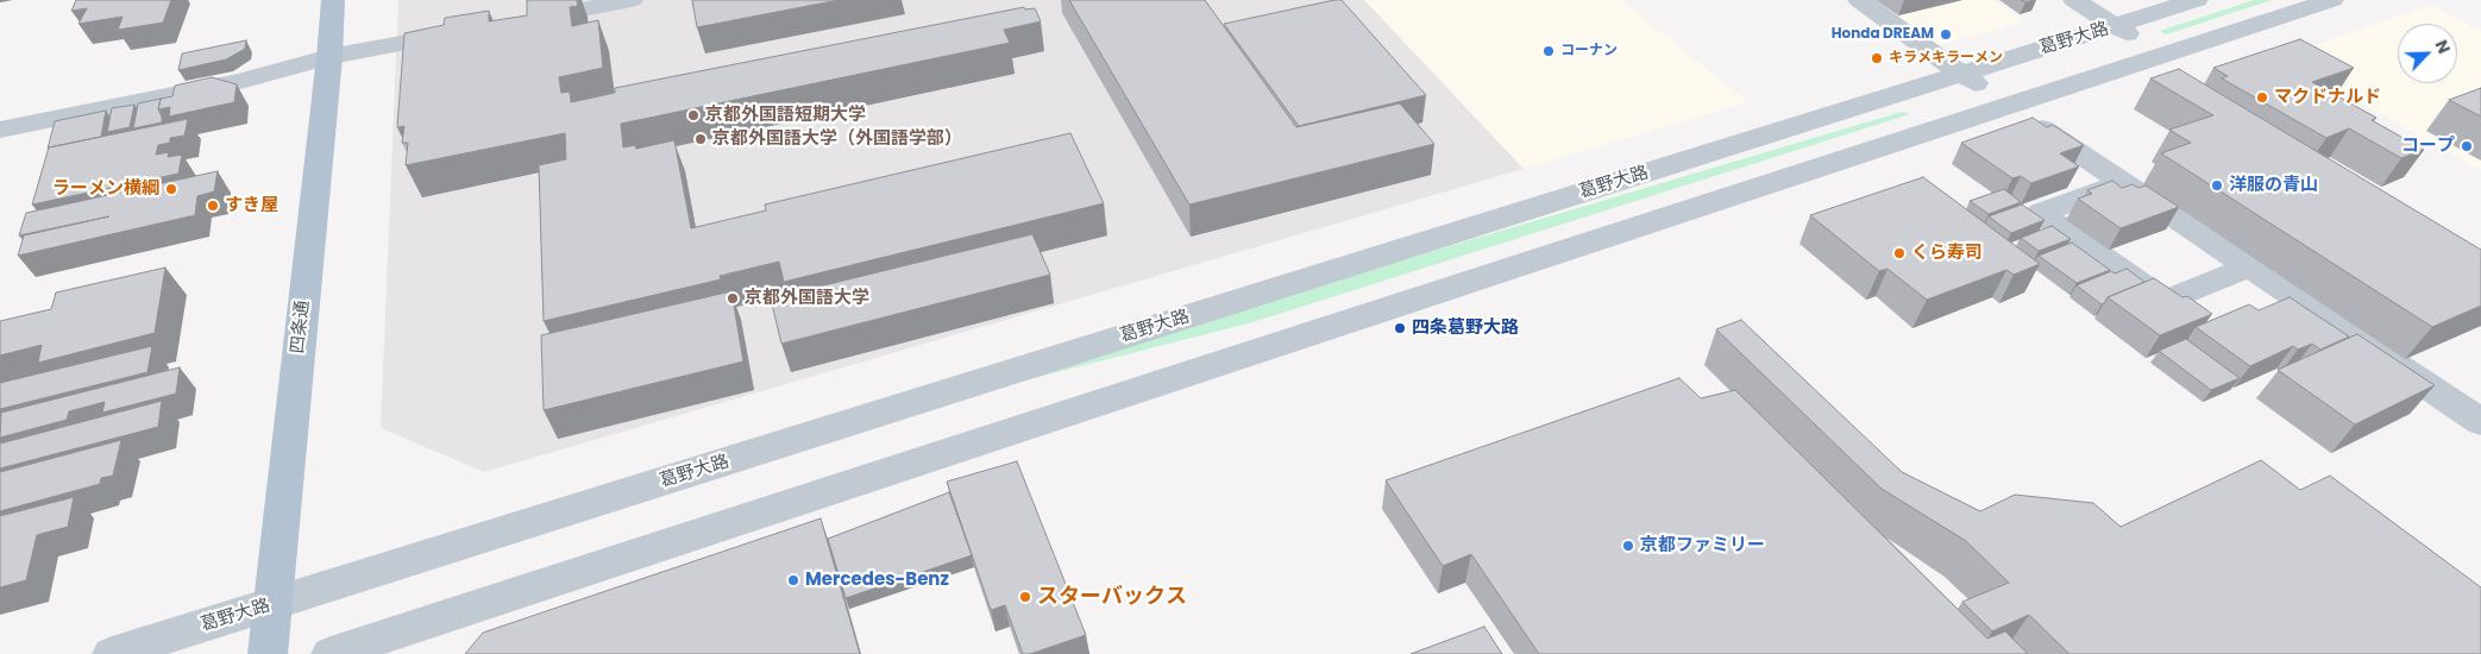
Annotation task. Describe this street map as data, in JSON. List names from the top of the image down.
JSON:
{
  "streets": {
    "main road": ["四条通"],
    "street": ["葛野大路"]
  },
  "crossings": [
    ["葛野大路", "四条通"]
  ],
  "places": [
    "Honda DREAM",
    "コーナン",
    "キラメキラーメン",
    "マクドナルド",
    "京都外国語短期大学",
    "京都外国語大学（外国語学部）",
    "コープ",
    "洋服の青山",
    "ラーメン横綱",
    "すき屋",
    "くら寿司",
    "京都外国語大学",
    "四条葛野大路",
    "京都ファミリー",
    "Mercedes-Benz",
    "スターバックス"
  ],
  "north": "top right"
}
